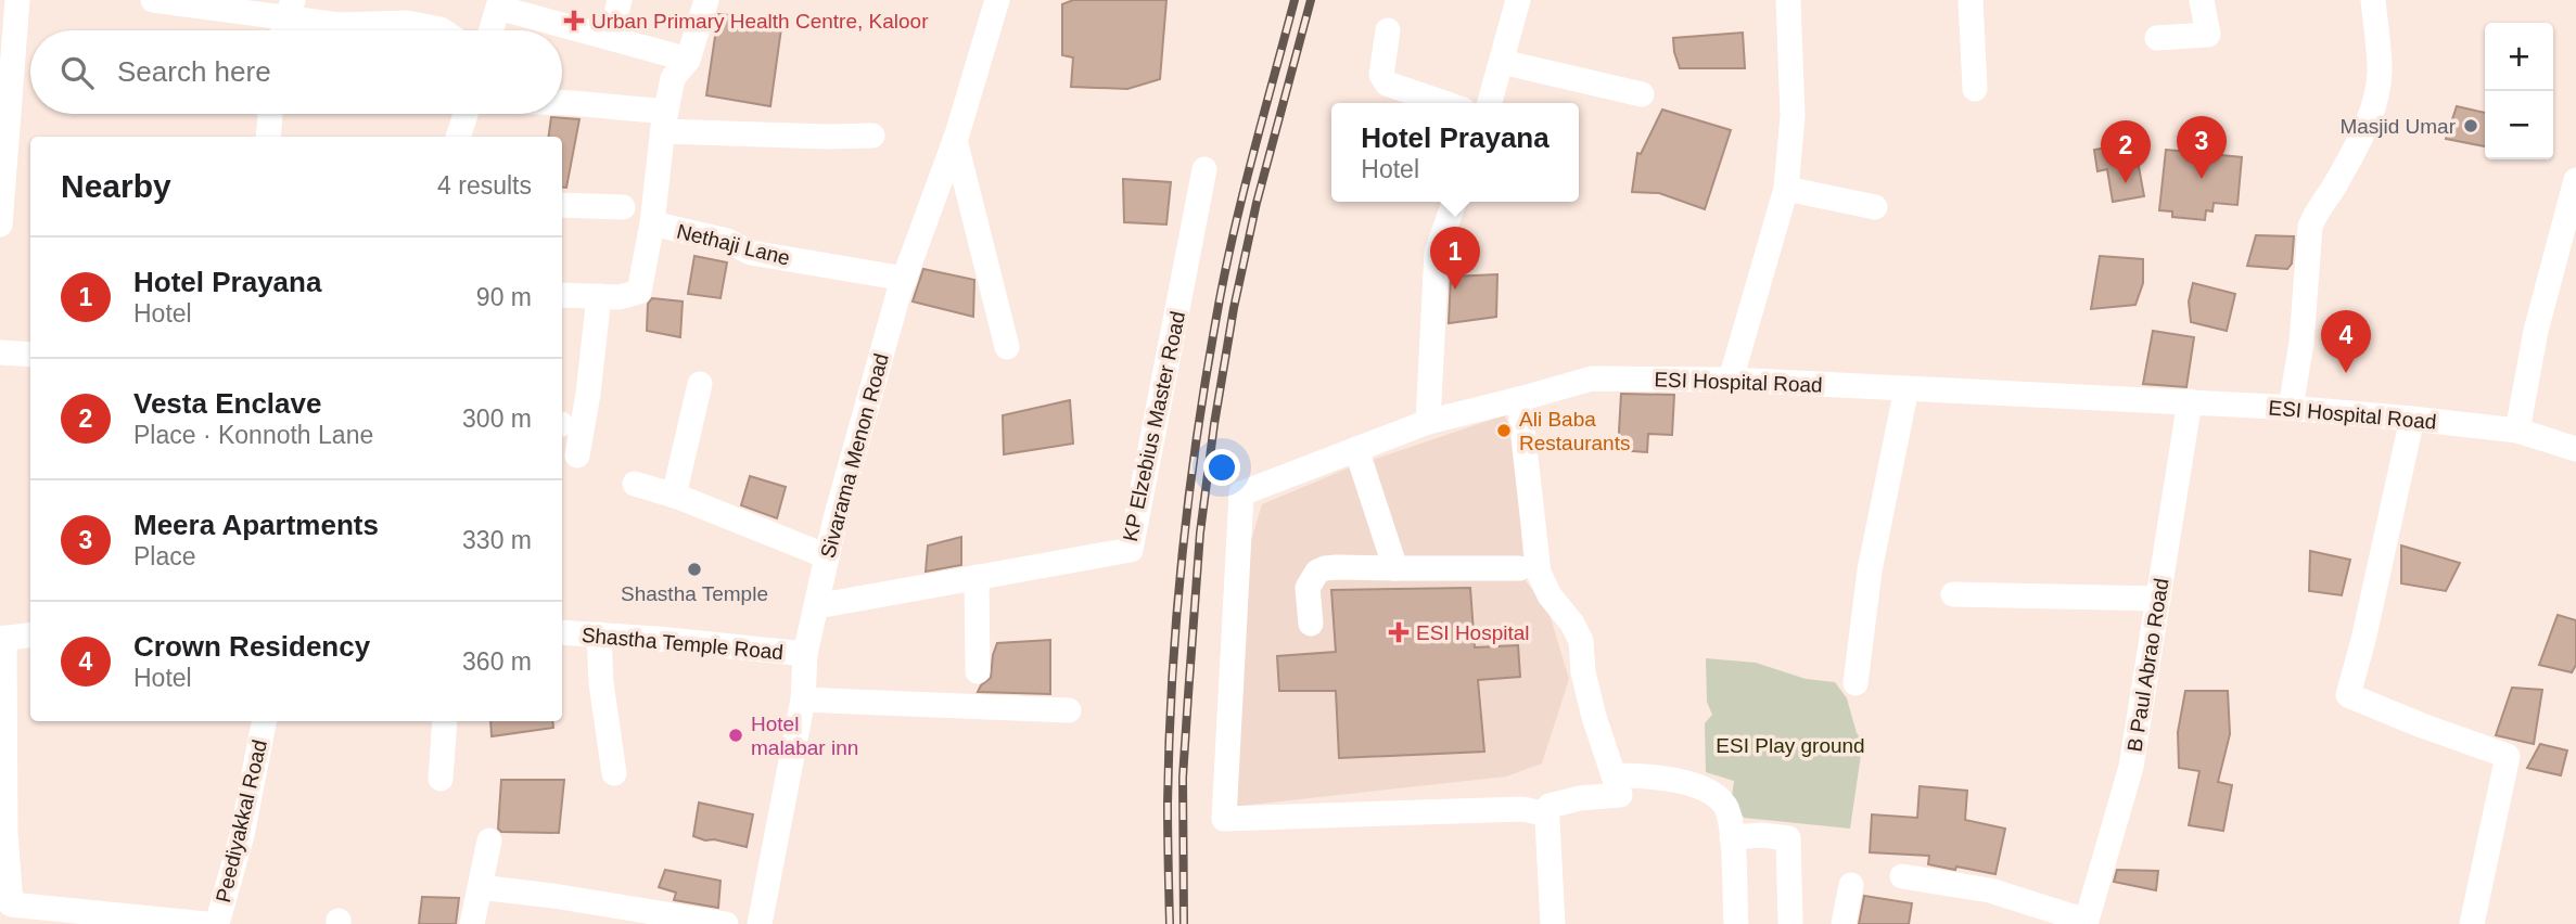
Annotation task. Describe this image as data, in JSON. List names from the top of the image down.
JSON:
{
  "streets": {
    "street": [
      "Nethaji Lane",
      "ESI Hospital Road",
      "KP Elzebius Master Road",
      "Sivarama Menon Road",
      "Shastha Temple Road",
      "B Paul Abrao Road",
      "Peediyakkal Road"
    ]
  },
  "crossings": [
    ["Nethaji Lane", "Sivarama Menon Road"],
    ["ESI Hospital Road", "B Paul Abrao Road"],
    ["KP Elzebius Master Road", "Sivarama Menon Road"],
    ["Sivarama Menon Road", "Shastha Temple Road"]
  ],
  "parks": ["ESI Play ground"],
  "places": {
    "health": ["Urban Primary Health Centre, Kaloor", "ESI Hospital"],
    "other": [
      "Masjid Umar",
      "Ali Baba Restaurants",
      "Shastha Temple",
      "Hotel malabar inn"
    ]
  },
  "page": {
    "map_buttons": ["+", "−"],
    "search": "Search here",
    "popup": ["Hotel Prayana", "Hotel"],
    "pins": [
      "3",
      "2",
      "1",
      "4"
    ],
    "heading": ["Nearby", "4 results"],
    "list": [
      {
        "mark": "1",
        "name": "Hotel Prayana",
        "note": "Hotel",
        "value": "90 m"
      },
      {
        "mark": "2",
        "name": "Vesta Enclave",
        "note": "Place · Konnoth Lane",
        "value": "300 m"
      },
      {
        "mark": "3",
        "name": "Meera Apartments",
        "note": "Place",
        "value": "330 m"
      },
      {
        "mark": "4",
        "name": "Crown Residency",
        "note": "Hotel",
        "value": "360 m"
      }
    ]
  }
}
